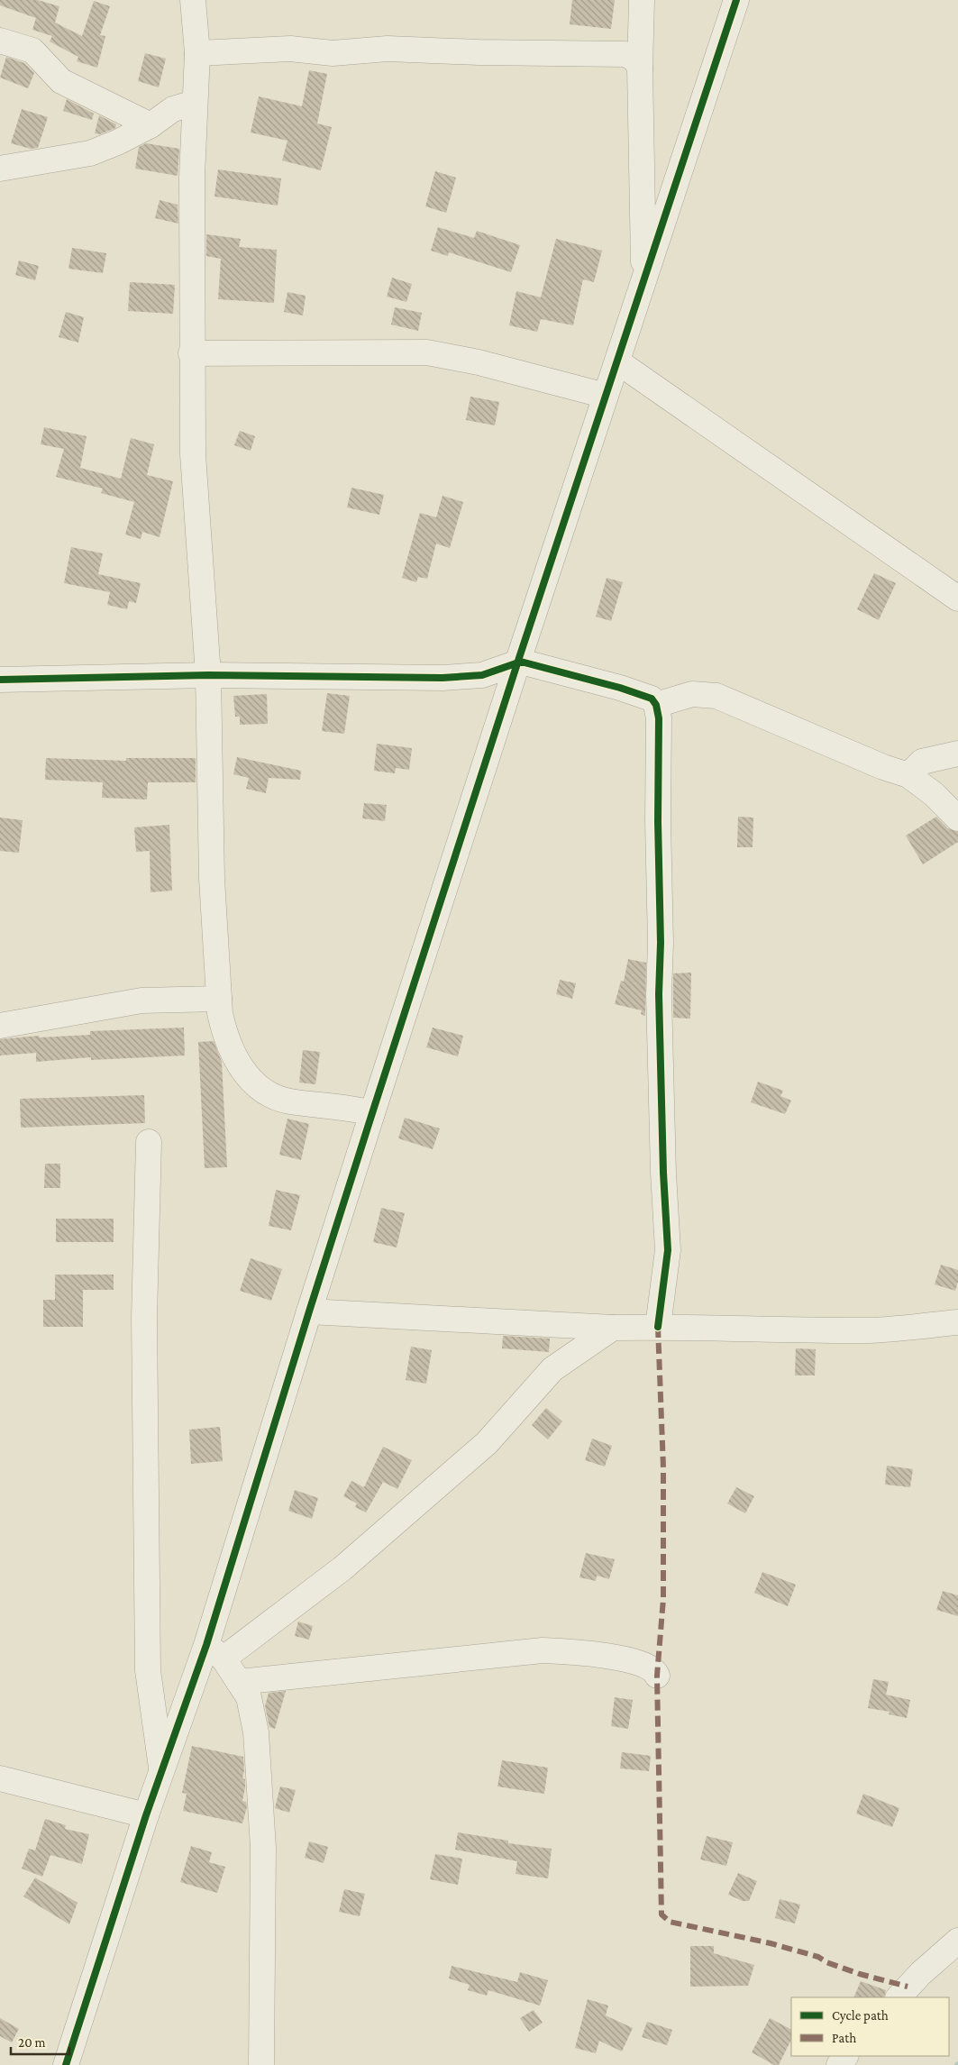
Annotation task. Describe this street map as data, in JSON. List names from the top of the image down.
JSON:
{
  "legend": ["Cycle path", "Path"],
  "scale_bar": "20 m"
}
